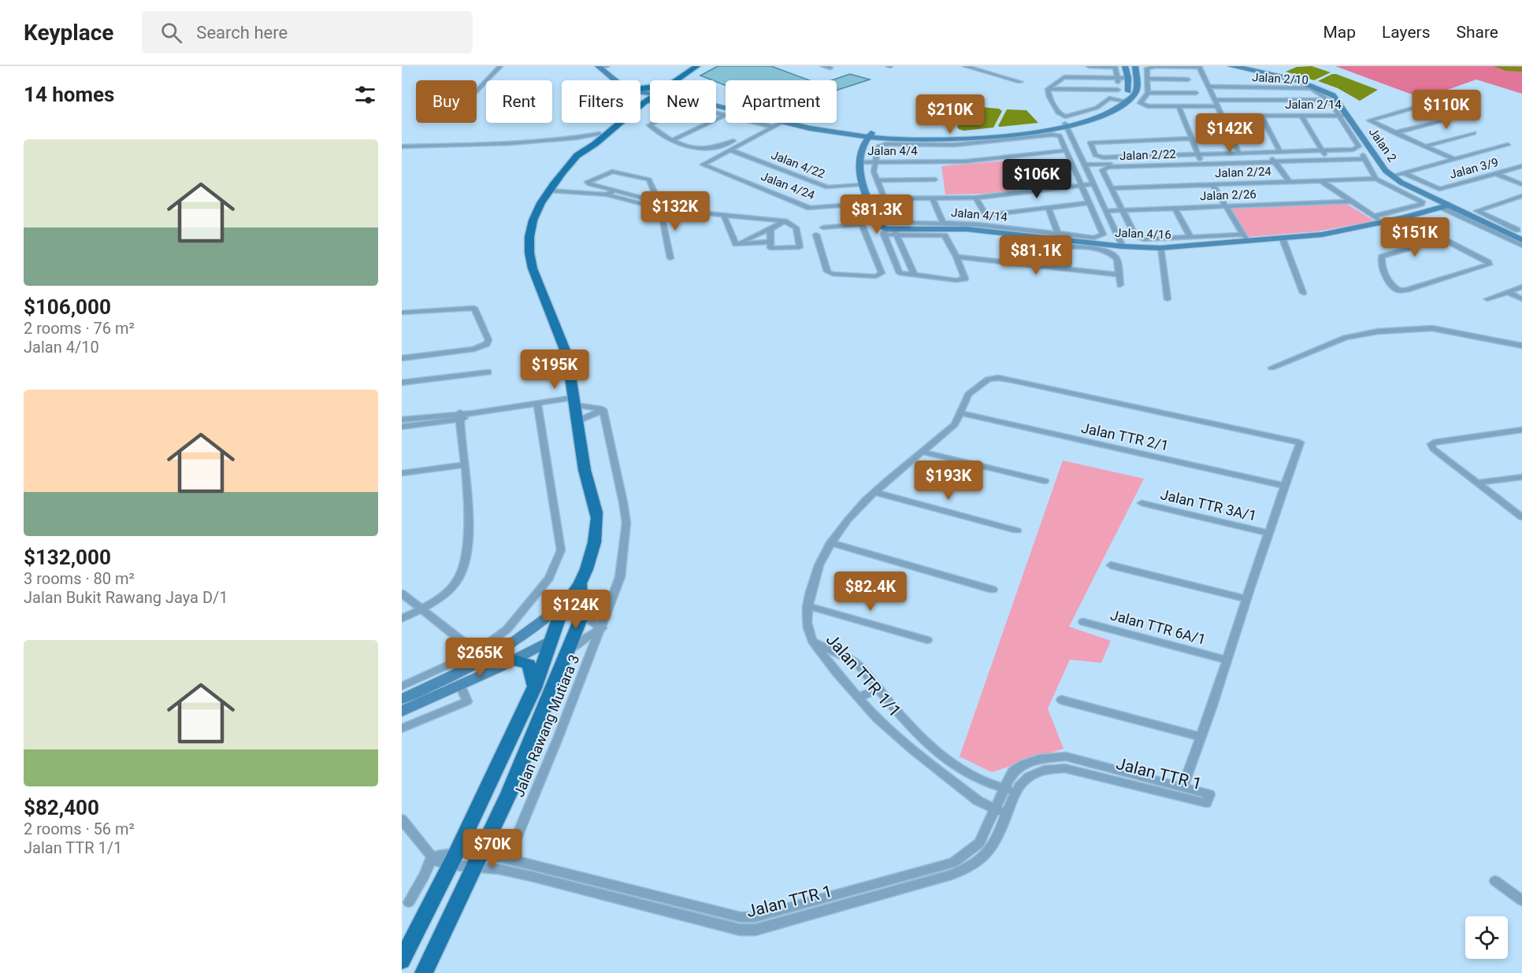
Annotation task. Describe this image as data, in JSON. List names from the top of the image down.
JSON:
{
  "streets": {
    "street": [
      "Jalan 2/10",
      "Jalan 2/14",
      "Jalan 2",
      "Jalan 4/4",
      "Jalan 2/22",
      "Jalan 4/22",
      "Jalan 3/9",
      "Jalan 2/24",
      "Jalan 4/24",
      "Jalan 2/26",
      "Jalan 4/14",
      "Jalan 4/16",
      "Jalan TTR 2/1",
      "Jalan TTR 3A/1",
      "Jalan TTR 6A/1",
      "Jalan TTR 1/1",
      "Jalan Rawang Mutiara 3",
      "Jalan TTR 1"
    ]
  },
  "crossings": [
    ["Jalan 2/10", "Jalan 2/14"],
    ["Jalan 2/14", "Jalan 2"],
    ["Jalan 2", "Jalan 4/16"],
    ["Jalan 2/22", "Jalan 2/24"],
    ["Jalan 4/22", "Jalan 4/24"],
    ["Jalan 4/14", "Jalan 4/16"],
    ["Jalan TTR 1/1", "Jalan TTR 1"],
    ["Jalan Rawang Mutiara 3", "Jalan TTR 1"]
  ],
  "page": {
    "header": "Keyplace",
    "search": "Search here",
    "nav": ["Map", "Layers", "Share"],
    "heading": "14 homes",
    "chip": [
      "Buy",
      "Rent",
      "Filters",
      "New",
      "Apartment"
    ],
    "price": [
      "$110K",
      "$210K",
      "$142K",
      "$106K",
      "$132K",
      "$81.3K",
      "$151K",
      "$81.1K",
      "$195K",
      "$193K",
      "$82.4K",
      "$124K",
      "$265K",
      "$70K"
    ],
    "list": [
      {
        "name": "$106,000",
        "note": "2 rooms · 76 m² · Jalan 4/10"
      },
      {
        "name": "$132,000",
        "note": "3 rooms · 80 m² · Jalan Bukit Rawang Jaya D/1"
      },
      {
        "name": "$82,400",
        "note": "2 rooms · 56 m² · Jalan TTR 1/1"
      }
    ]
  }
}
